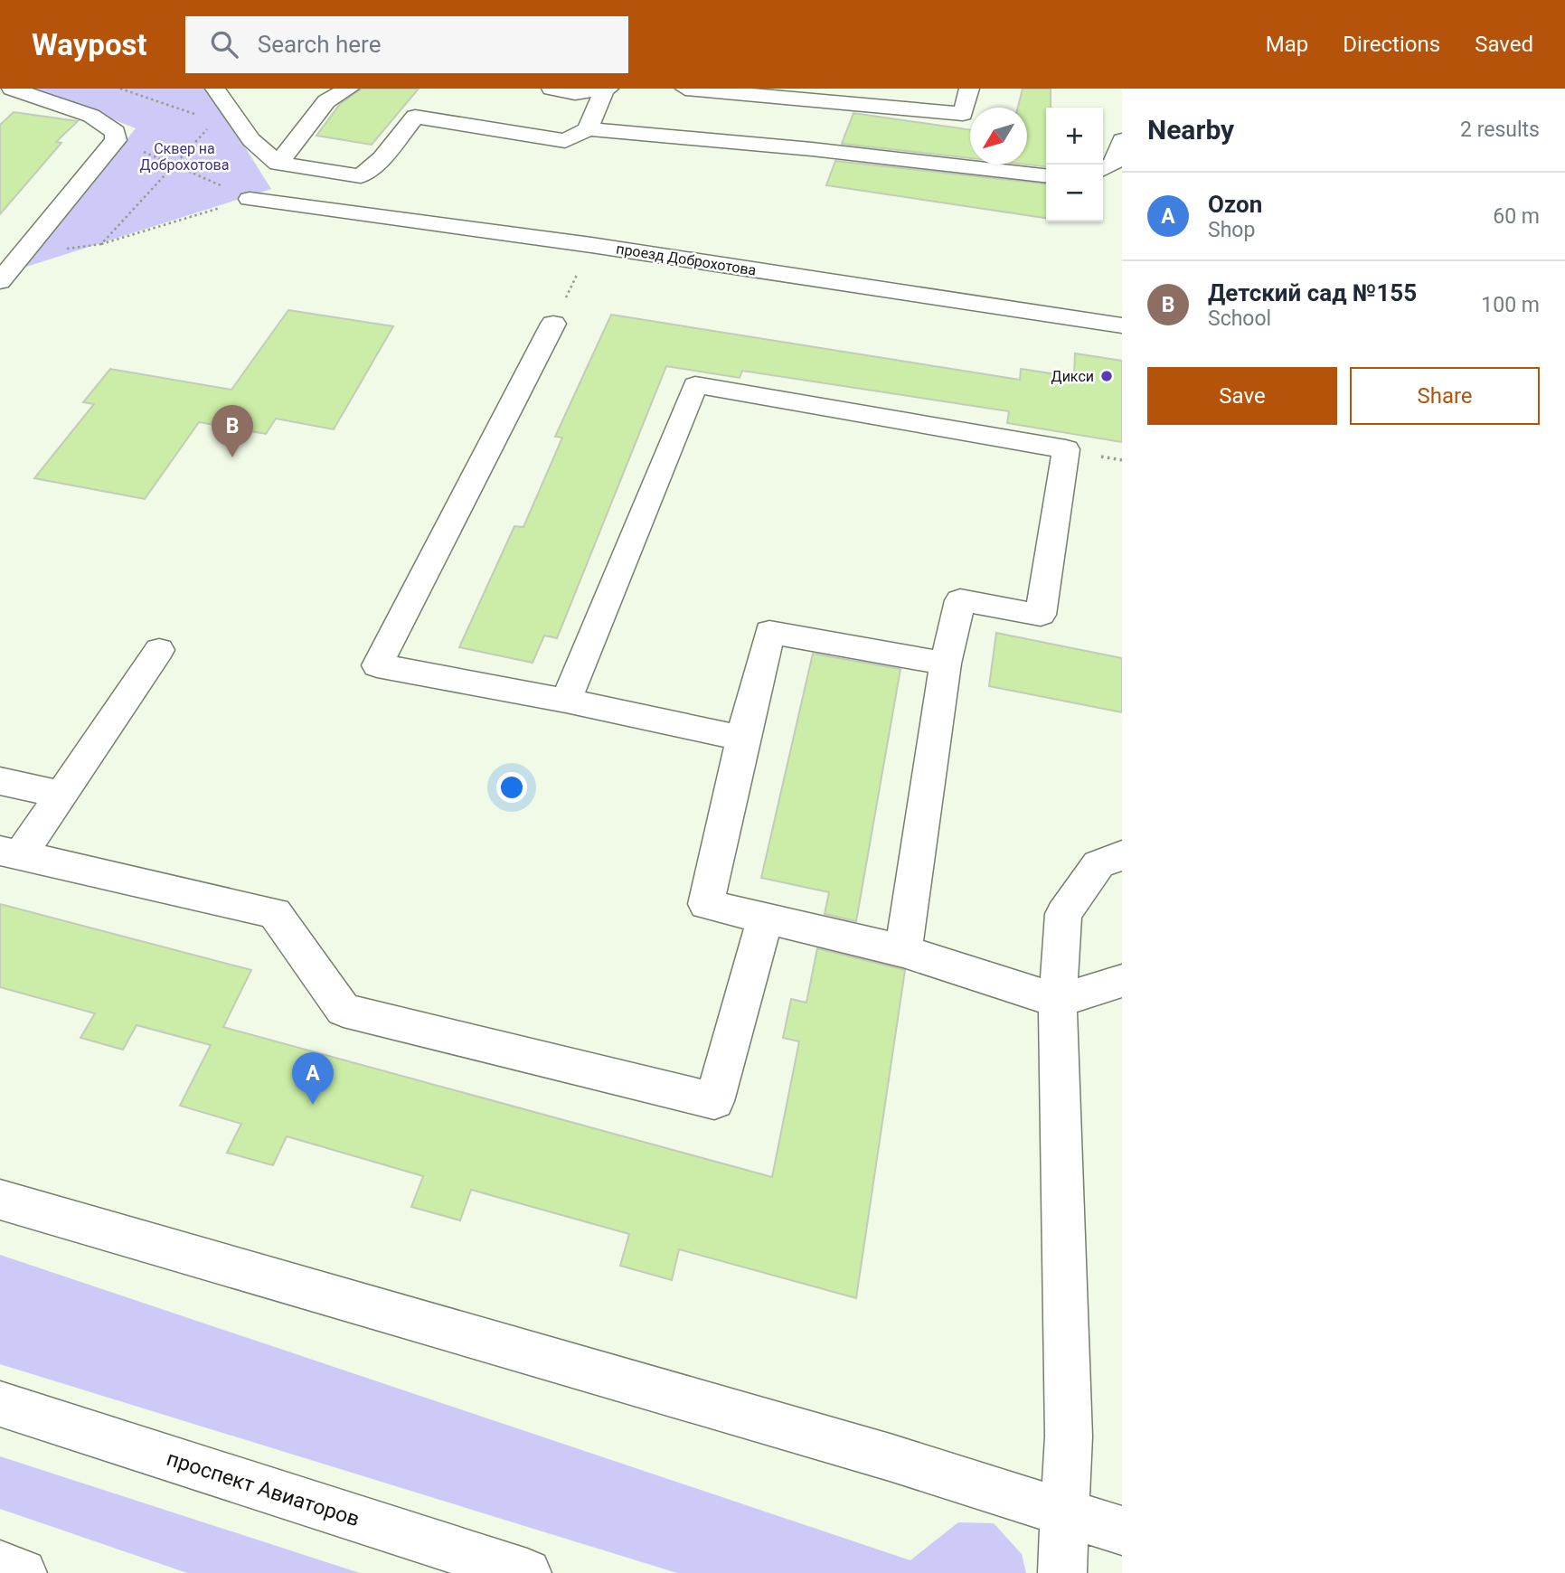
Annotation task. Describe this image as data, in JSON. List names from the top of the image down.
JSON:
{
  "streets": {
    "street": ["проезд Доброхотова", "проспект Авиаторов"]
  },
  "parks": ["Сквер на Доброхотова"],
  "places": ["Дикси"],
  "north": "bottom left",
  "page": {
    "header": "Waypost",
    "search": "Search here",
    "nav": ["Map", "Directions", "Saved"],
    "heading": ["Nearby", "2 results"],
    "map_buttons": ["+", "−"],
    "list": [
      {
        "mark": "A",
        "name": "Ozon",
        "note": "Shop",
        "value": "60 m"
      },
      {
        "mark": "B",
        "name": "Детский сад №155",
        "note": "School",
        "value": "100 m"
      }
    ],
    "buttons": ["Save", "Share"],
    "pins": ["B", "A"]
  }
}
